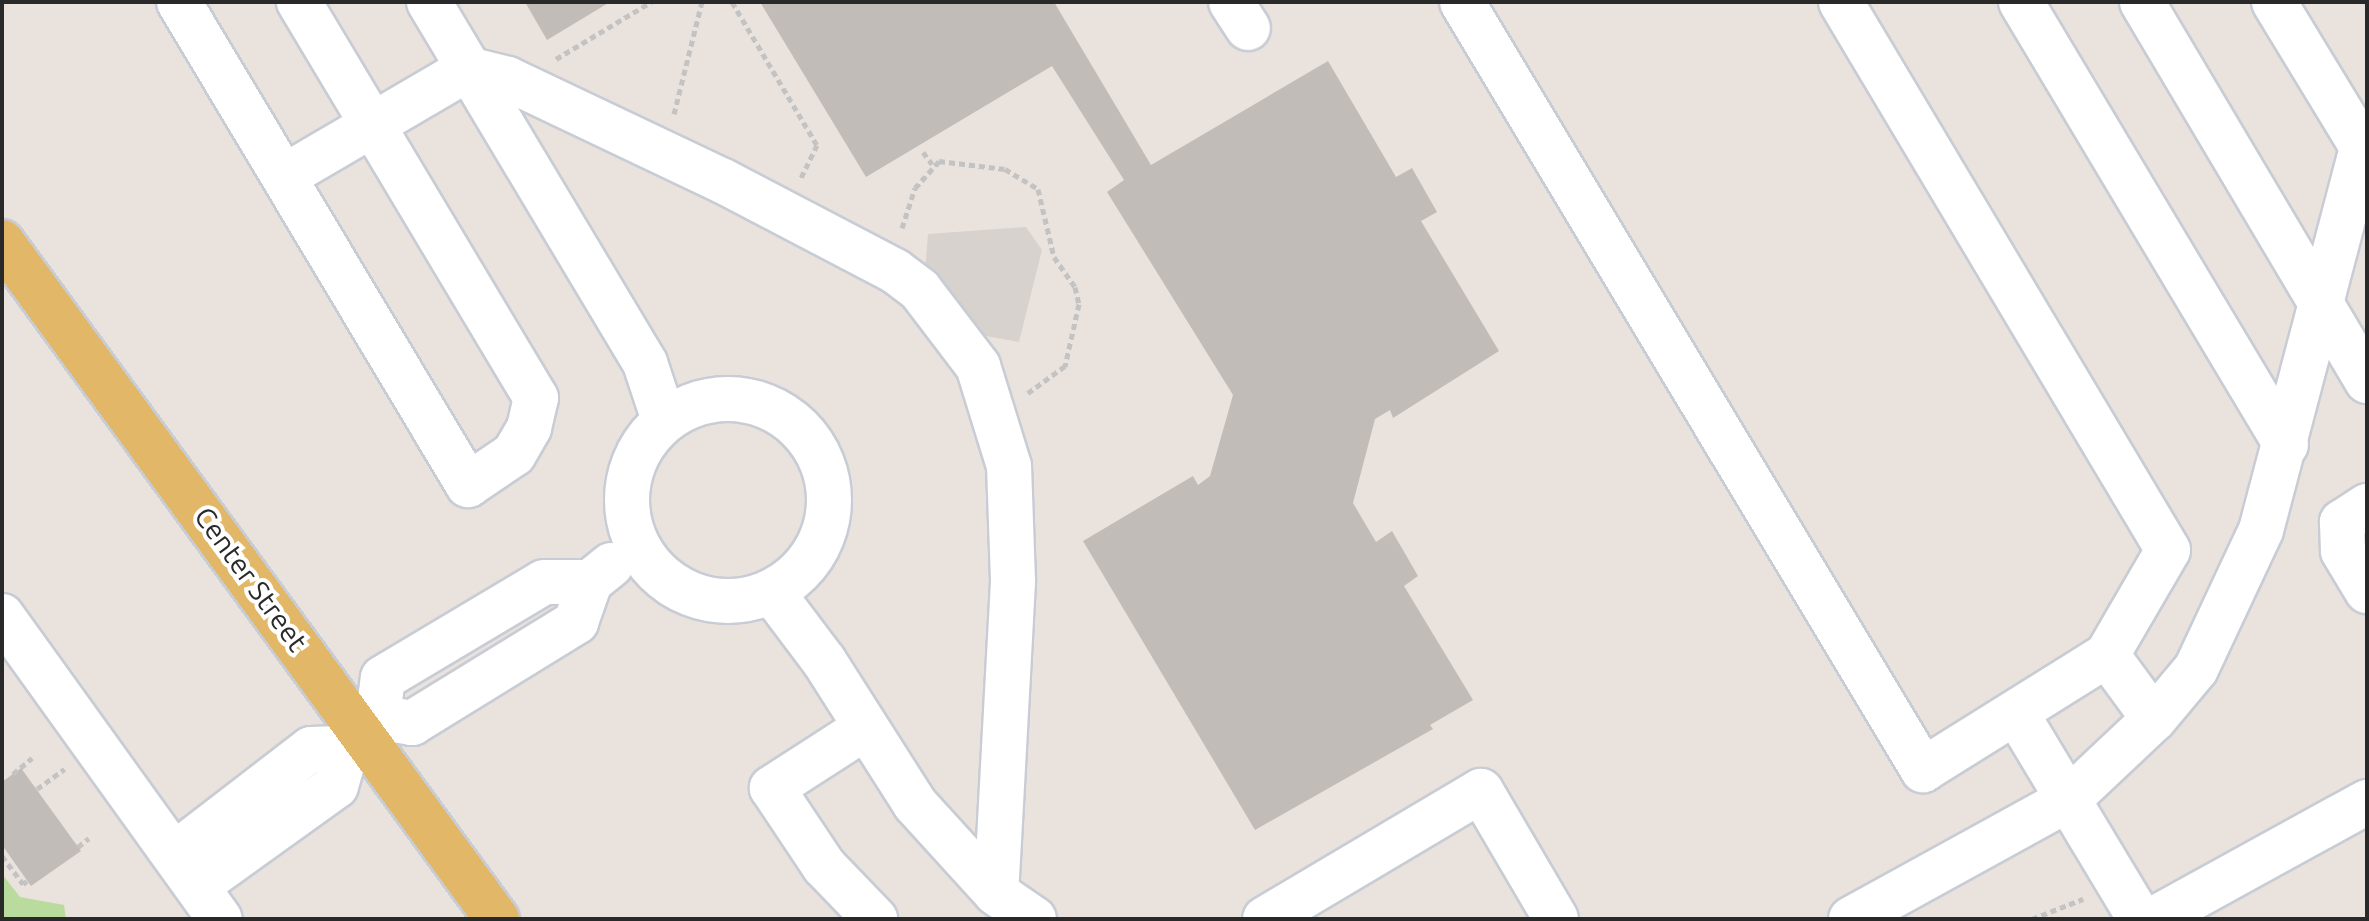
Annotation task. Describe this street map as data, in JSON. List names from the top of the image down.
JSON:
{
  "streets": {
    "main road": ["Center Street"]
  }
}
